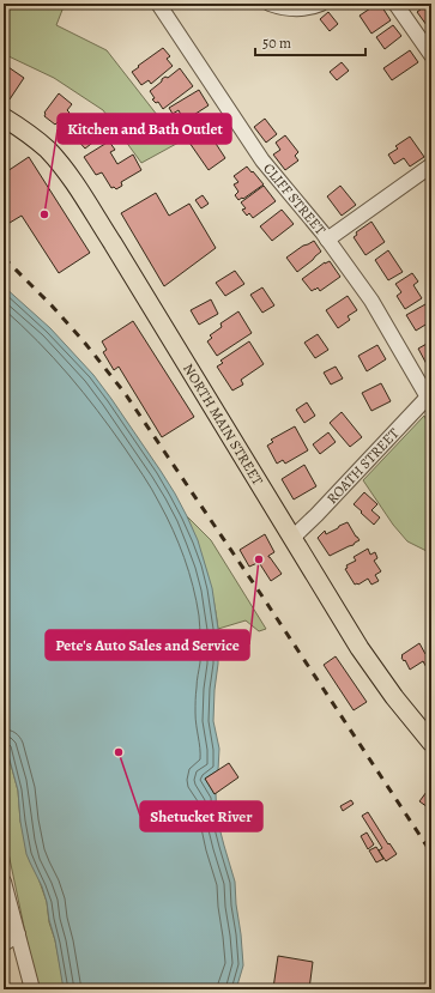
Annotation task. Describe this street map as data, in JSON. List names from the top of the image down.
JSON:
{
  "streets": {
    "main road": ["NORTH MAIN STREET"],
    "street": ["CLIFF STREET", "ROATH STREET"]
  },
  "crossings": [
    ["CLIFF STREET", "ROATH STREET"],
    ["NORTH MAIN STREET", "ROATH STREET"]
  ],
  "places": ["Kitchen and Bath Outlet", "Pete's Auto Sales and Service", "Shetucket River"],
  "scale_bar": "50 m"
}
